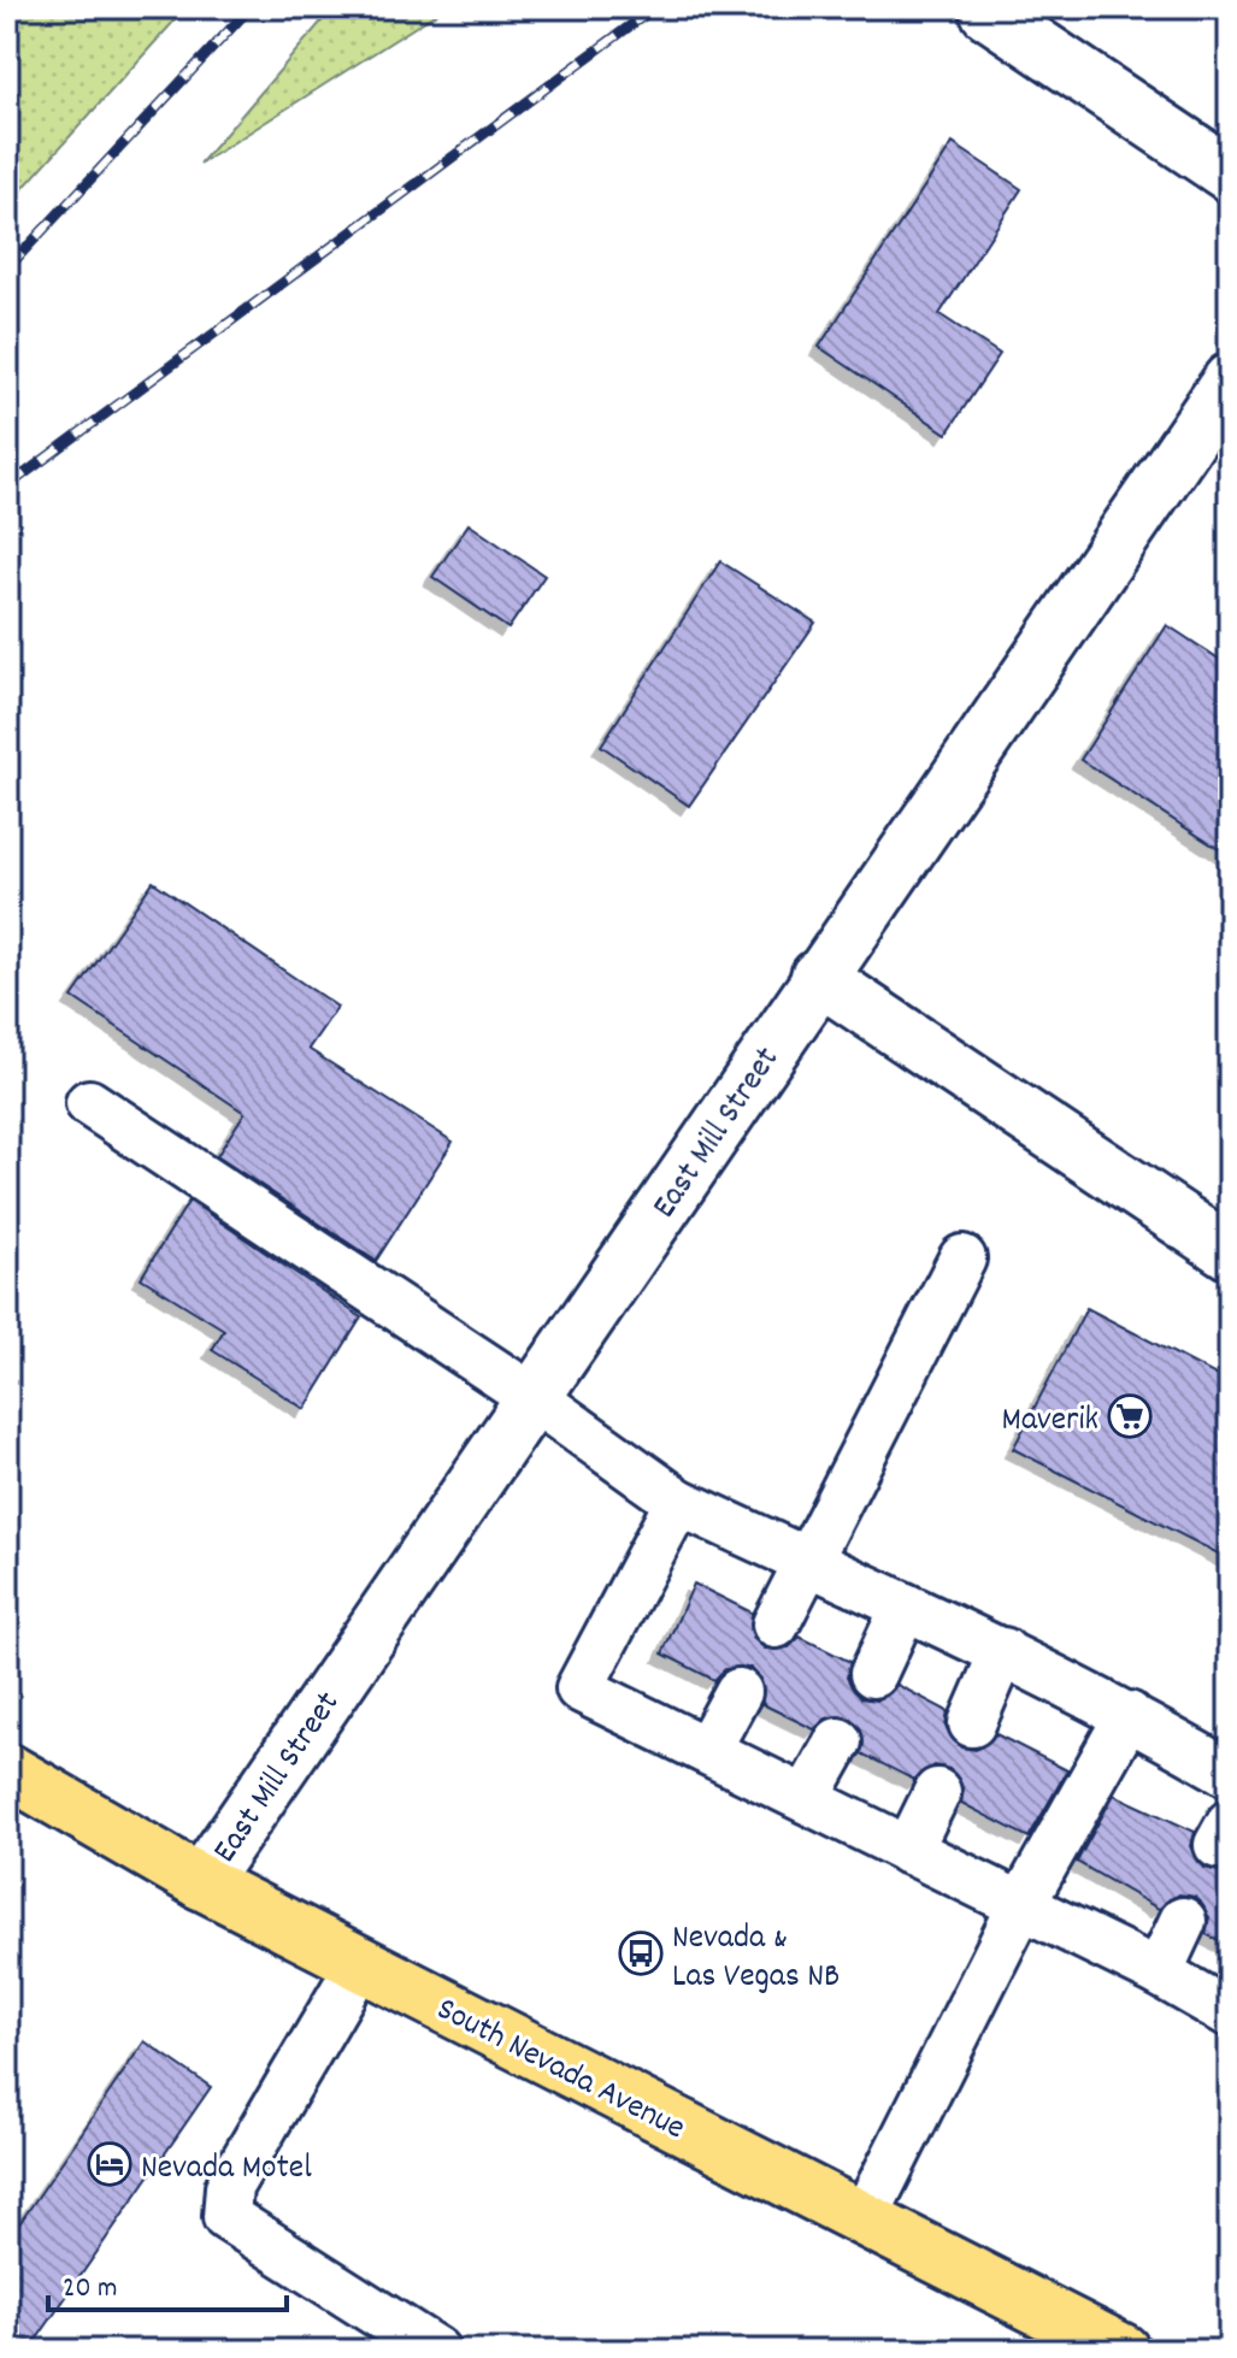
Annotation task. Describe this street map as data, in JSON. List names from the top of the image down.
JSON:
{
  "streets": {
    "main road": ["South Nevada Avenue"],
    "street": ["East Mill Street"]
  },
  "crossings": [
    ["East Mill Street", "South Nevada Avenue"]
  ],
  "places": {
    "supermarket": ["Maverik"],
    "bus stop": ["Nevada & Las Vegas NB"],
    "hotel": ["Nevada Motel"]
  },
  "scale_bar": "20 m"
}
